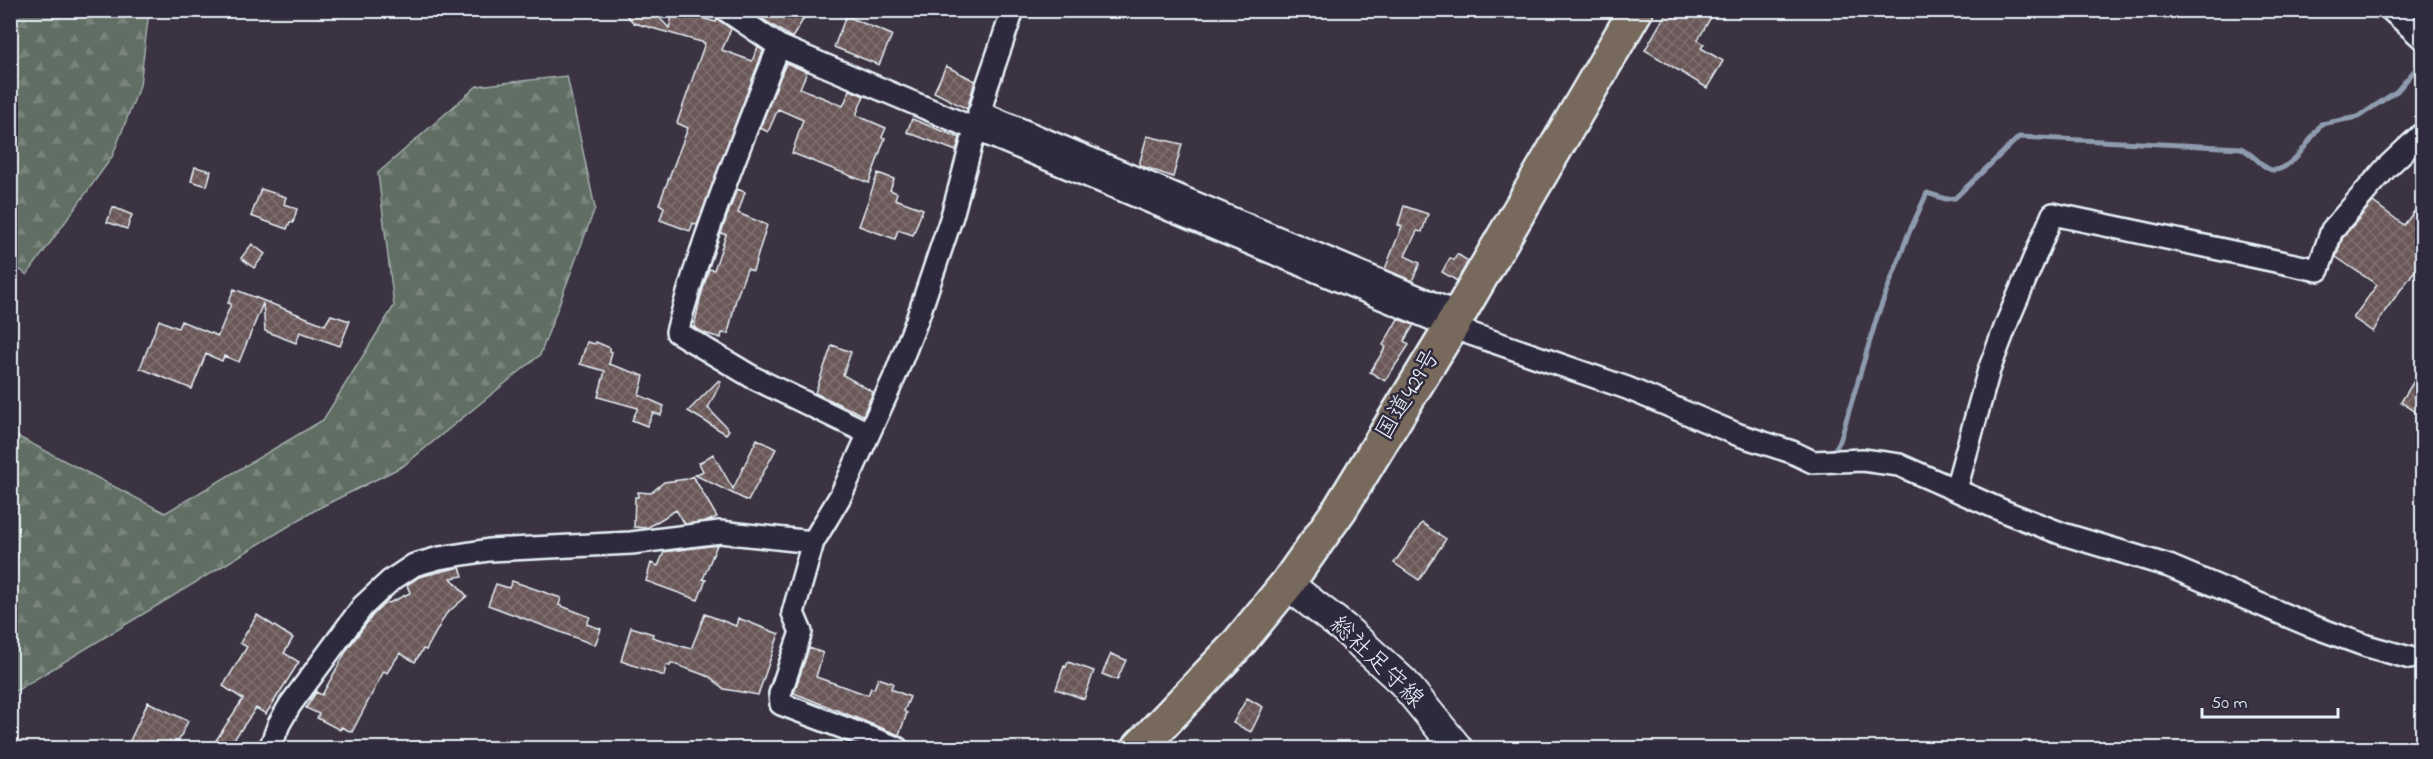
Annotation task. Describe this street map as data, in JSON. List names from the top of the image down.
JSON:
{
  "streets": {
    "highway": ["国道429号"],
    "main road": ["総社足守線"]
  },
  "crossings": [
    ["国道429号", "総社足守線"]
  ],
  "scale_bar": "50 m"
}
